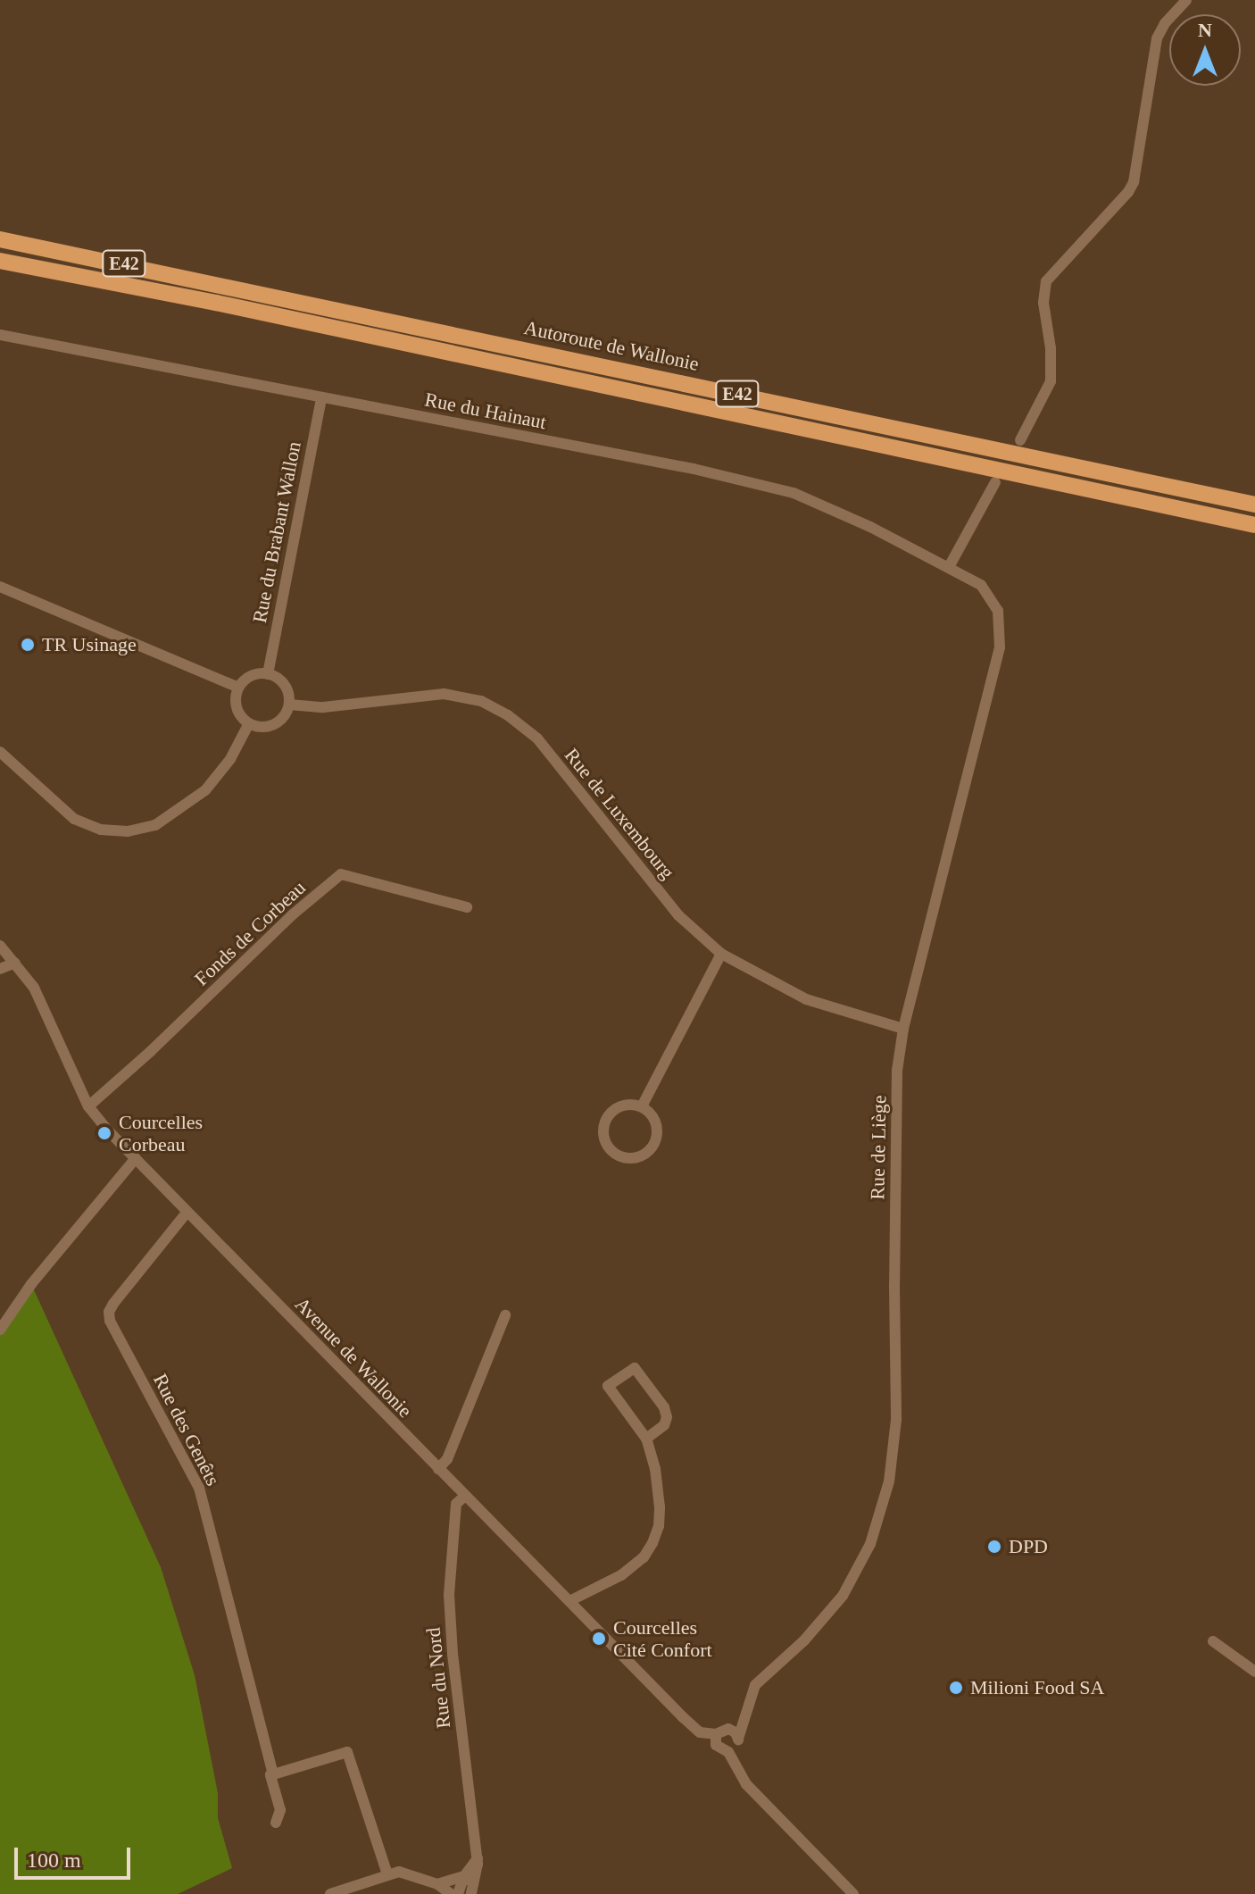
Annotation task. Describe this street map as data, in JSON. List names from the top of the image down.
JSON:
{
  "streets": {
    "highway": ["E42", "Autoroute de Wallonie"],
    "street": [
      "Rue du Hainaut",
      "Rue du Brabant Wallon",
      "Rue de Luxembourg",
      "Fonds de Corbeau",
      "Rue de Liège",
      "Avenue de Wallonie",
      "Rue des Genêts",
      "Rue du Nord"
    ]
  },
  "crossings": [
    ["Rue du Hainaut", "Rue du Brabant Wallon"],
    ["Rue du Hainaut", "Rue de Liège"],
    ["Rue du Brabant Wallon", "Rue de Luxembourg"],
    ["Rue de Luxembourg", "Rue de Liège"],
    ["Fonds de Corbeau", "Avenue de Wallonie"],
    ["Rue de Liège", "Avenue de Wallonie"],
    ["Avenue de Wallonie", "Rue des Genêts"],
    ["Avenue de Wallonie", "Rue du Nord"]
  ],
  "places": [
    "TR Usinage",
    "Courcelles Corbeau",
    "DPD",
    "Courcelles Cité Confort",
    "Milioni Food SA"
  ],
  "scale_bar": "100 m",
  "north": "top"
}
